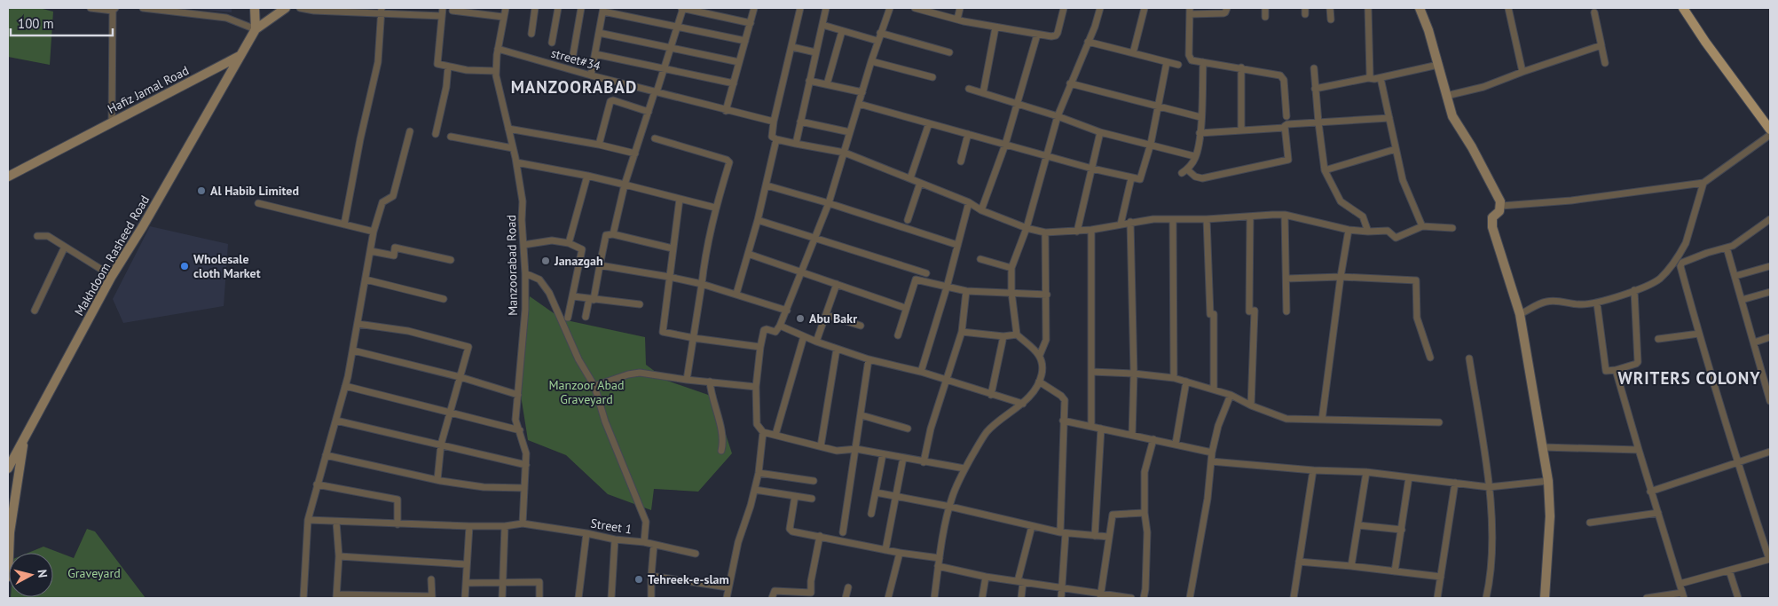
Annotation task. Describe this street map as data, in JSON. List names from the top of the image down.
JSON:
{
  "streets": {
    "main road": ["Hafiz Jamal Road", "Makhdoom Rasheed Road"],
    "street": ["street#34", "Manzoorabad Road", "Street 1"]
  },
  "crossings": [
    ["street#34", "Manzoorabad Road"],
    ["Hafiz Jamal Road", "Makhdoom Rasheed Road"],
    ["Manzoorabad Road", "Street 1"]
  ],
  "districts": ["MANZOORABAD", "WRITERS COLONY"],
  "parks": ["Manzoor Abad Graveyard", "Graveyard"],
  "places": [
    "Al Habib Limited",
    "Janazgah",
    "Wholesale cloth Market",
    "Abu Bakr",
    "Tehreek-e-slam"
  ],
  "scale_bar": "100 m",
  "north": "right"
}
